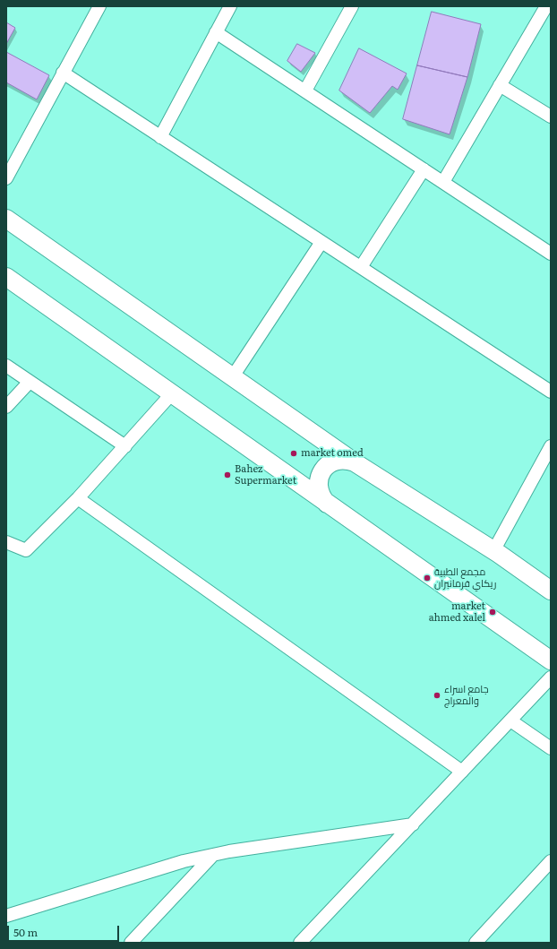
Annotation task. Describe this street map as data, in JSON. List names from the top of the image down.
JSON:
{
  "places": [
    "market omed",
    "Bahez Supermarket",
    "مجمع الطبية ريكاي فرمانبران",
    "market ahmed xalel",
    "جامع اسراء والمعراج"
  ],
  "scale_bar": "50 m"
}
